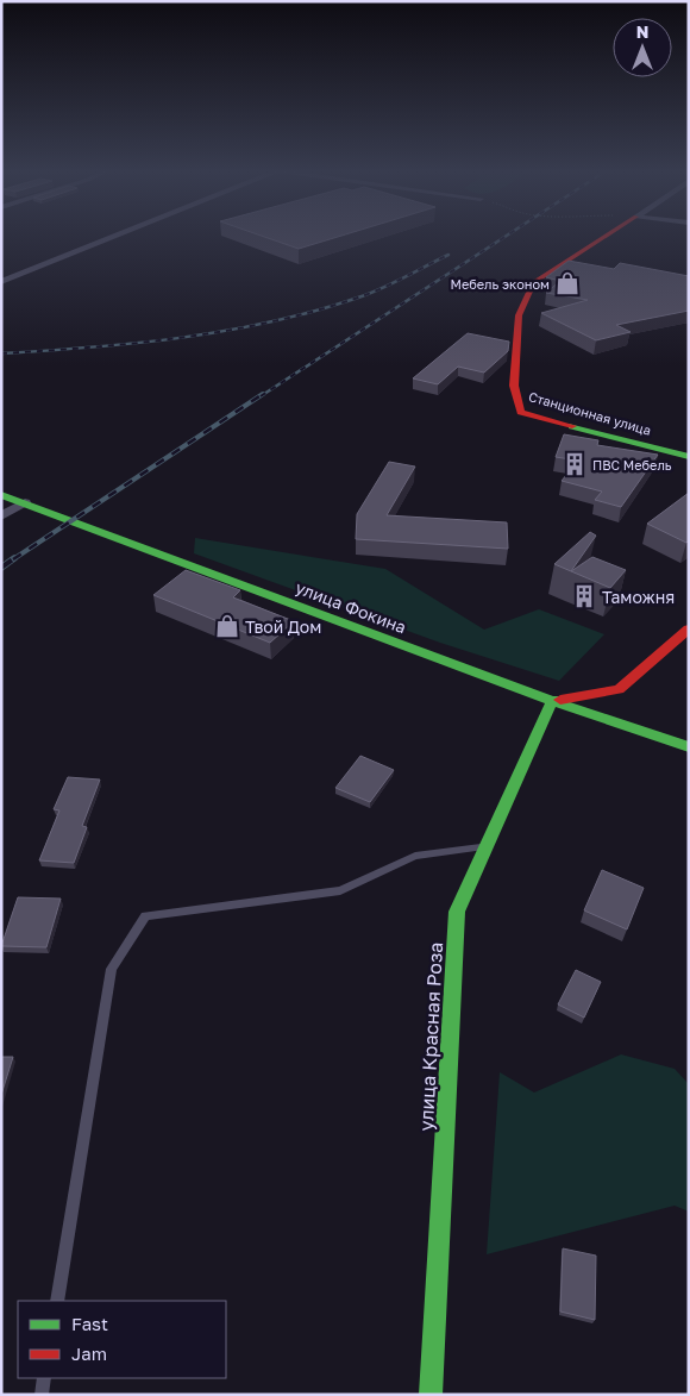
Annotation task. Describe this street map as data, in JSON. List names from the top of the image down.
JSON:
{
  "streets": {
    "street": ["Станционная улица", "улица Фокина", "улица Красная Роза"]
  },
  "crossings": [
    ["улица Фокина", "улица Красная Роза"]
  ],
  "places": {
    "shop": ["Мебель эконом", "Твой Дом"],
    "building": ["ПВС Мебель", "Таможня"]
  },
  "legend": ["Fast", "Jam"],
  "north": "top"
}
